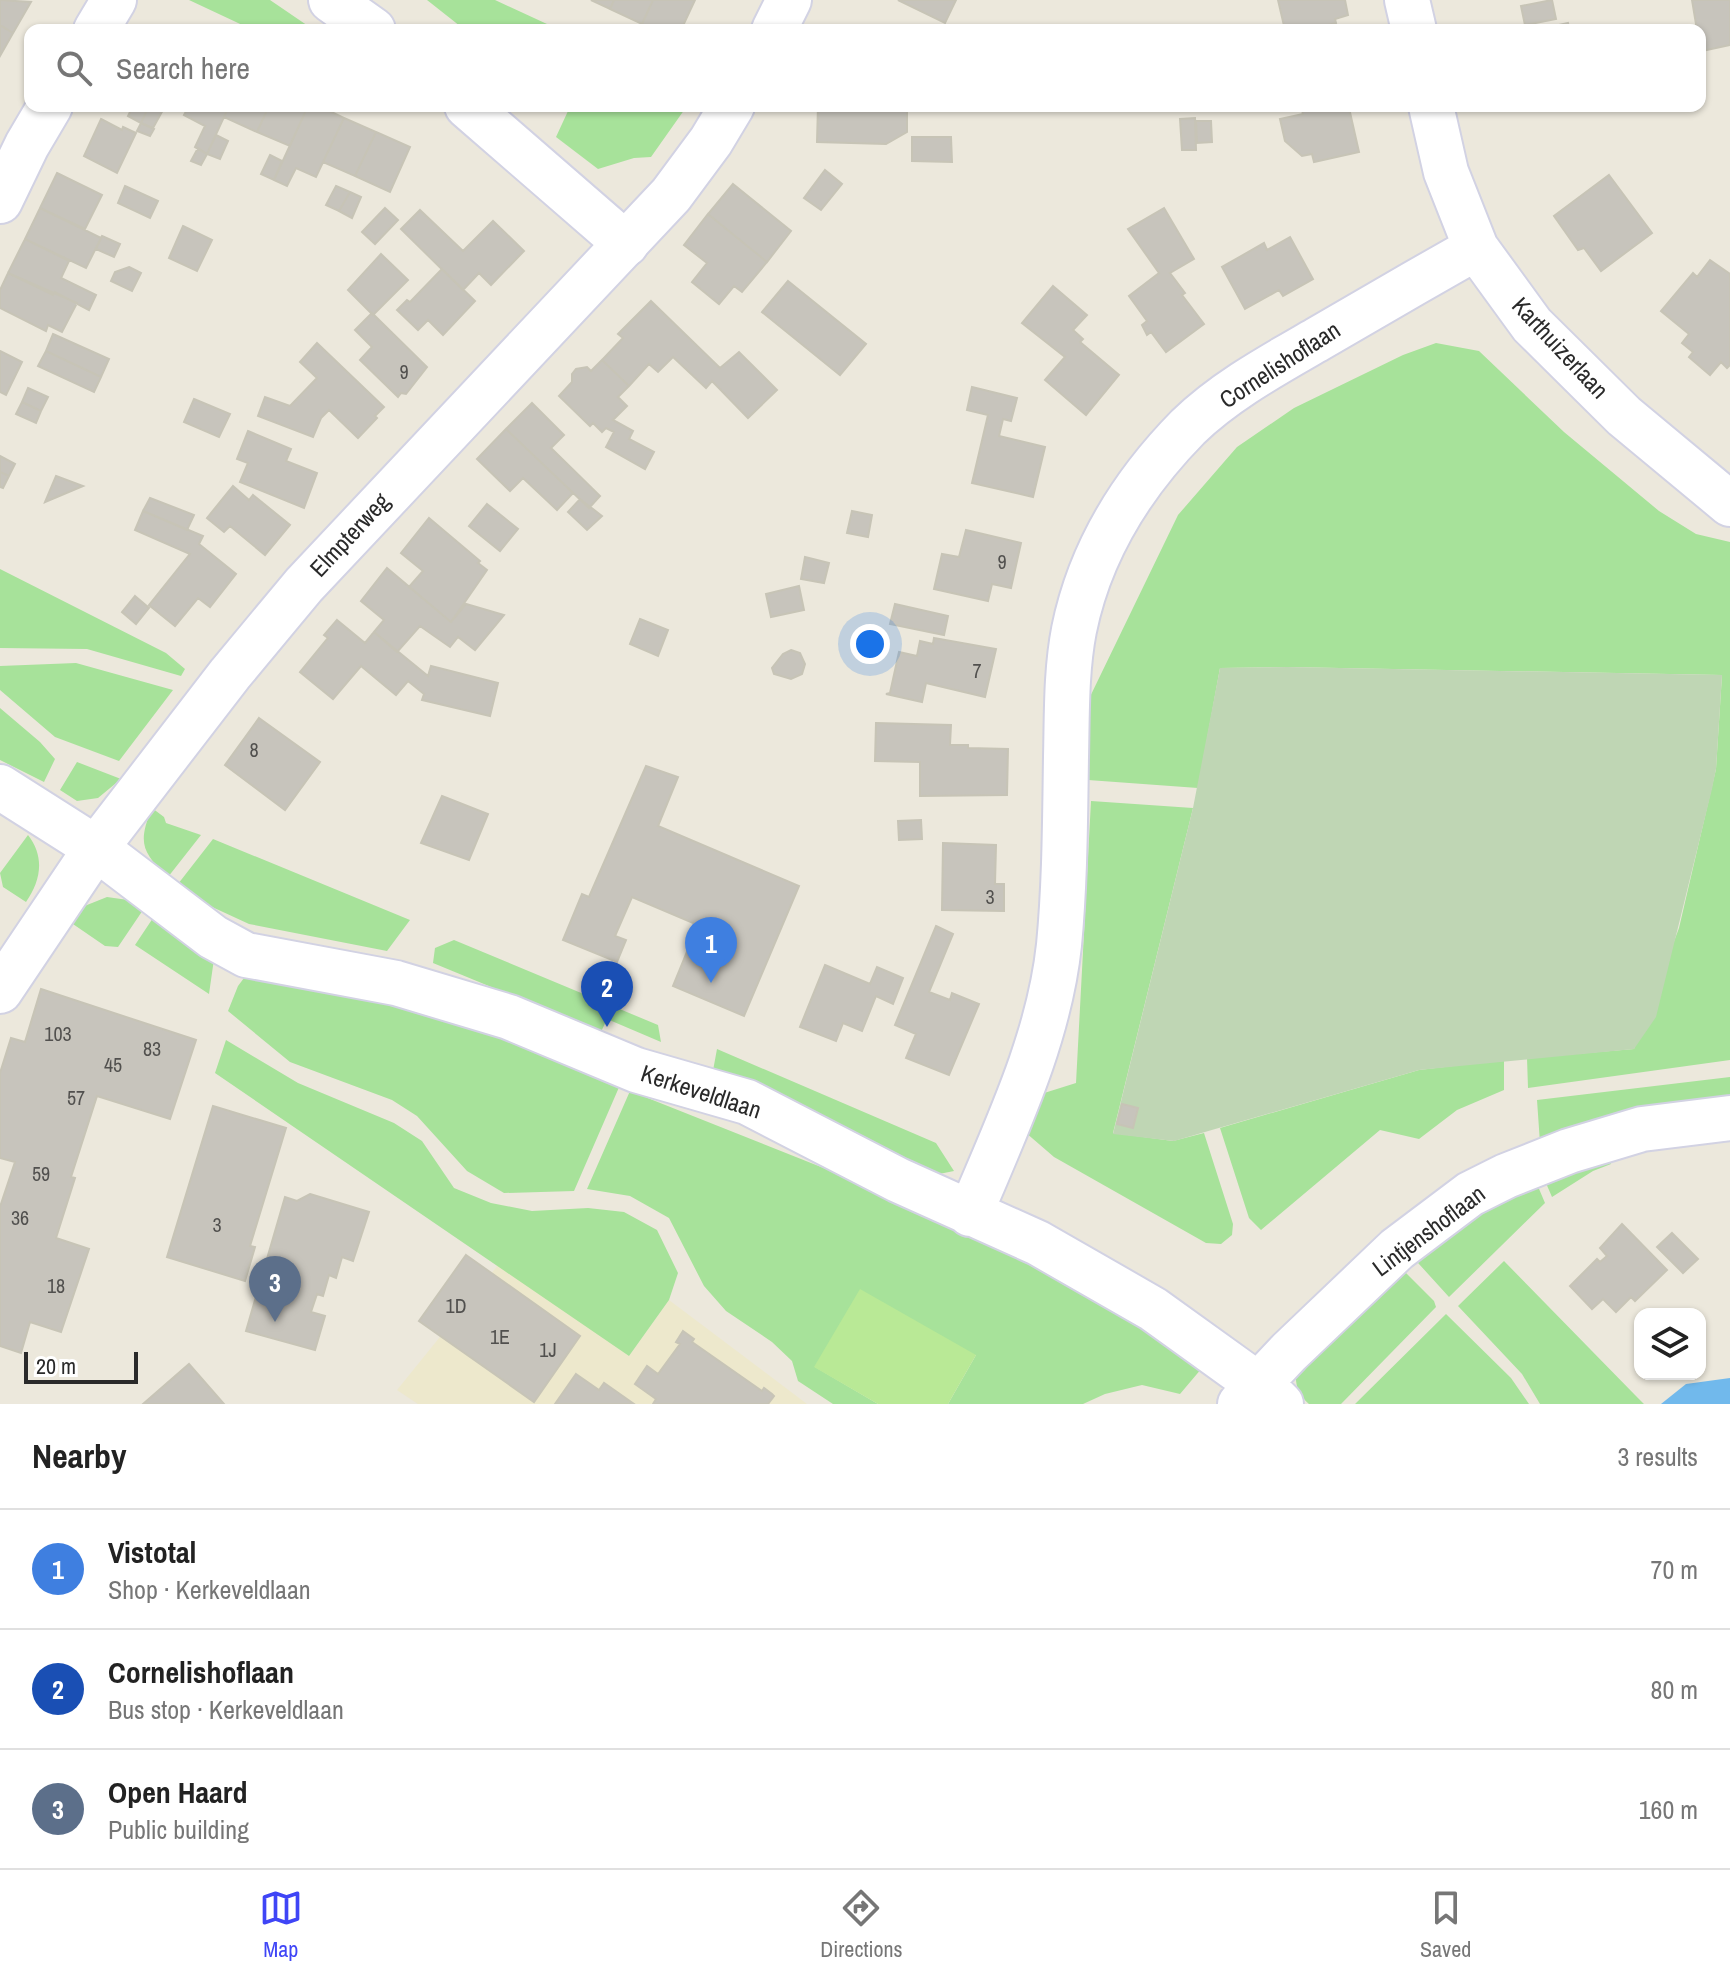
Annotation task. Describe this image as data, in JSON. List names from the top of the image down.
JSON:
{
  "streets": {
    "street": [
      "Karthuizerlaan",
      "Cornelishoflaan",
      "Elmpterweg",
      "Kerkeveldlaan",
      "Lintjenshoflaan"
    ]
  },
  "crossings": [
    ["Karthuizerlaan", "Cornelishoflaan"],
    ["Cornelishoflaan", "Kerkeveldlaan"],
    ["Elmpterweg", "Kerkeveldlaan"],
    ["Kerkeveldlaan", "Lintjenshoflaan"]
  ],
  "house_numbers": [
    "9",
    "9",
    "7",
    "8",
    "3",
    "103",
    "83",
    "45",
    "57",
    "59",
    "36",
    "3",
    "18",
    "1D",
    "1E",
    "1J"
  ],
  "scale_bar": "20 m",
  "page": {
    "search": "Search here",
    "pins": ["1", "2", "3"],
    "scale": "20 m",
    "heading": ["Nearby", "3 results"],
    "list": [
      {
        "mark": "1",
        "name": "Vistotal",
        "note": "Shop · Kerkeveldlaan",
        "value": "70 m"
      },
      {
        "mark": "2",
        "name": "Cornelishoflaan",
        "note": "Bus stop · Kerkeveldlaan",
        "value": "80 m"
      },
      {
        "mark": "3",
        "name": "Open Haard",
        "note": "Public building",
        "value": "160 m"
      }
    ],
    "nav": ["Map", "Directions", "Saved"]
  }
}
